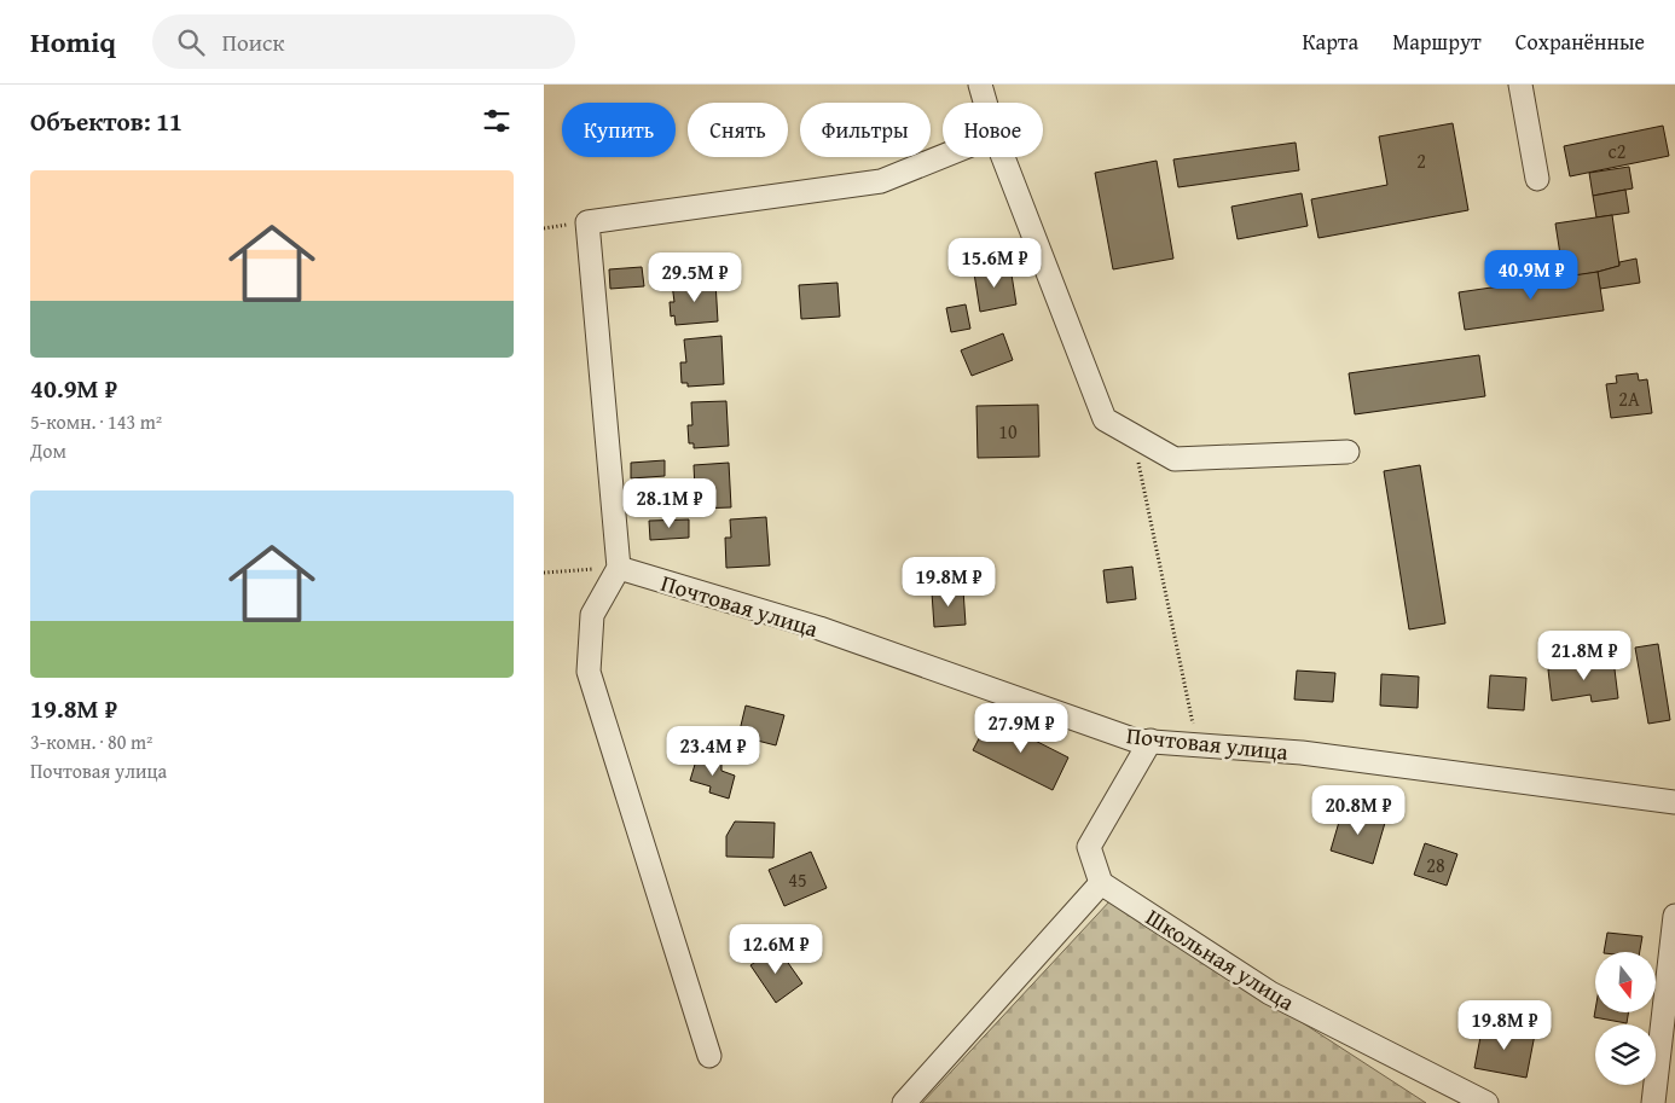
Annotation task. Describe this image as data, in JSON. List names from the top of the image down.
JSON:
{
  "streets": {
    "street": ["Почтовая улица", "Школьная улица"]
  },
  "house_numbers": [
    "с2",
    "2",
    "2А",
    "10",
    "28",
    "45"
  ],
  "north": "bottom",
  "page": {
    "header": "Homiq",
    "search": "Поиск",
    "nav": ["Карта", "Маршрут", "Сохранённые"],
    "heading": "Объектов: 11",
    "chip": [
      "Купить",
      "Снять",
      "Фильтры",
      "Новое"
    ],
    "list": [
      {
        "name": "40.9M ₽",
        "note": "5-комн. · 143 m² · Дом"
      },
      {
        "name": "19.8M ₽",
        "note": "3-комн. · 80 m² · Почтовая улица"
      }
    ],
    "price": [
      "15.6M ₽",
      "40.9M ₽",
      "29.5M ₽",
      "28.1M ₽",
      "19.8M ₽",
      "21.8M ₽",
      "27.9M ₽",
      "23.4M ₽",
      "20.8M ₽",
      "12.6M ₽",
      "19.8M ₽"
    ]
  }
}
